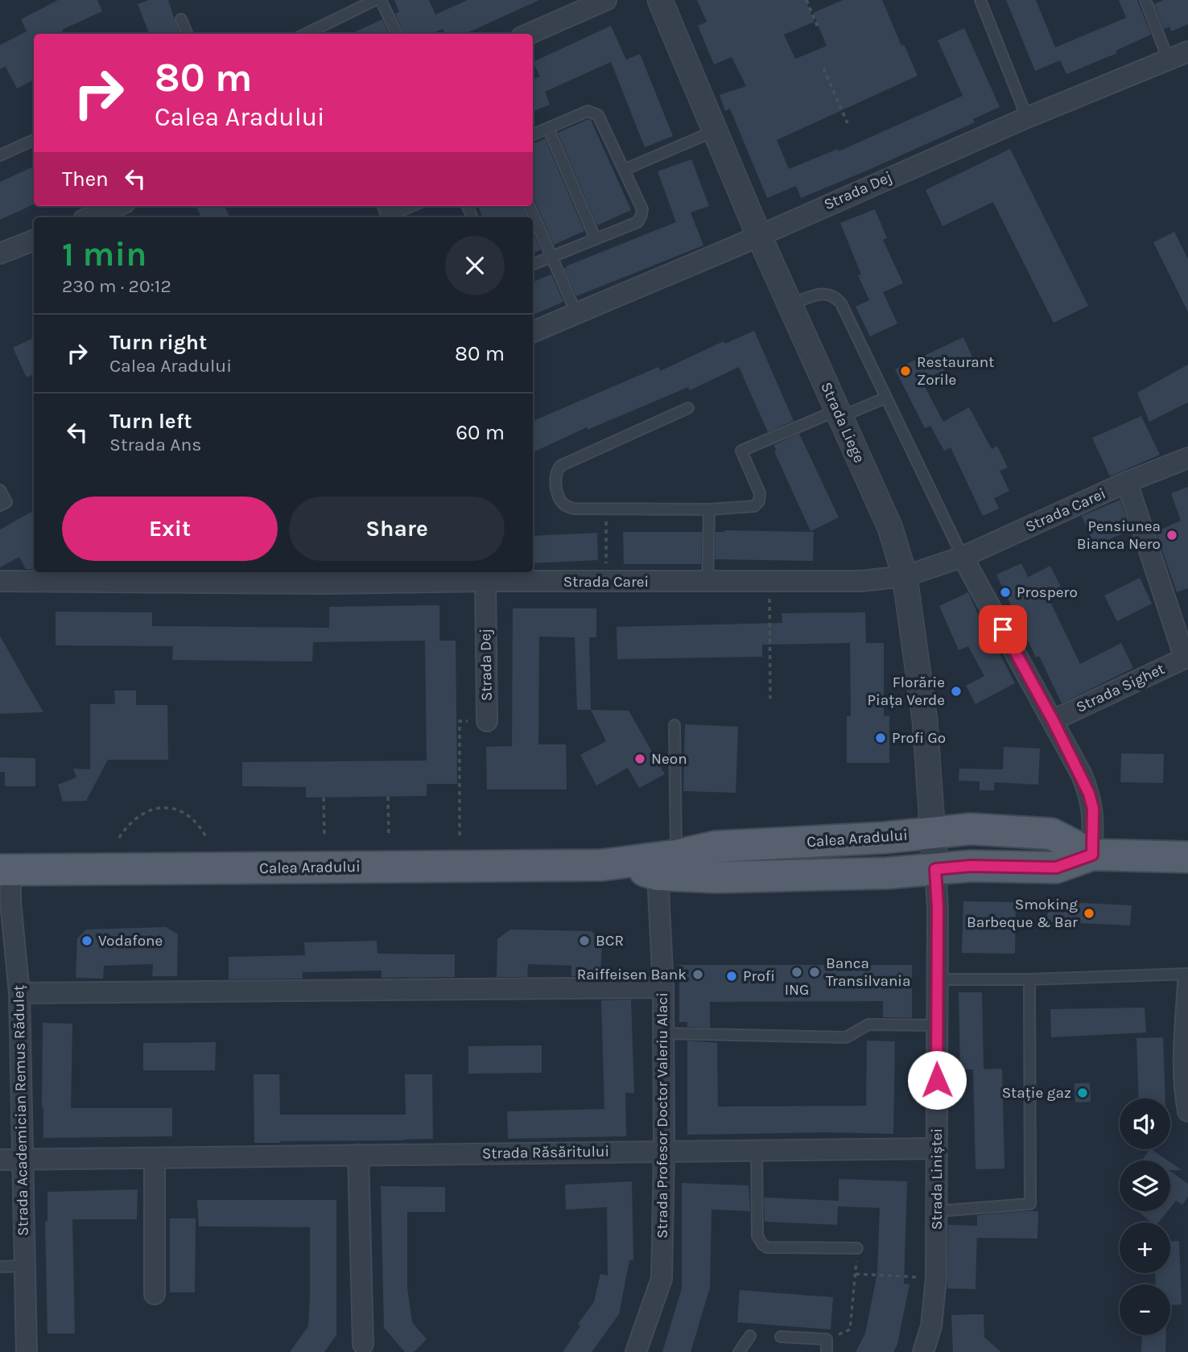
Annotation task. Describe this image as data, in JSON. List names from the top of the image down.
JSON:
{
  "streets": {
    "main road": ["Calea Aradului"],
    "street": [
      "Strada Dej",
      "Strada Liege",
      "Strada Carei",
      "Strada Sighet",
      "Strada Academician Remus Răduleț",
      "Strada Profesor Doctor Valeriu Alaci",
      "Strada Răsăritului",
      "Strada Liniștei"
    ]
  },
  "crossings": [
    ["Strada Dej", "Strada Liege"],
    ["Strada Dej", "Strada Carei"],
    ["Strada Liege", "Strada Carei"],
    ["Strada Liege", "Calea Aradului"],
    ["Strada Liege", "Strada Liniștei"],
    ["Calea Aradului", "Strada Academician Remus Răduleț"],
    ["Calea Aradului", "Strada Profesor Doctor Valeriu Alaci"],
    ["Calea Aradului", "Strada Liniștei"],
    ["Strada Academician Remus Răduleț", "Strada Răsăritului"],
    ["Strada Profesor Doctor Valeriu Alaci", "Strada Răsăritului"],
    ["Strada Răsăritului", "Strada Liniștei"]
  ],
  "places": [
    "Restaurant Zorile",
    "Pensiunea Bianca Nero",
    "Prospero",
    "Florărie Piața Verde",
    "Profi Go",
    "Neon",
    "Smoking Barbeque & Bar",
    "Vodafone",
    "BCR",
    "ING",
    "Banca Transilvania",
    "Raiffeisen Bank",
    "Profi",
    "Stație gaz"
  ],
  "page": {
    "turn": ["80 m", "Calea Aradului"],
    "then": "Then",
    "heading": ["1 min", "230 m · 20:12"],
    "list": [
      {
        "name": "Turn right",
        "note": "Calea Aradului",
        "value": "80 m"
      },
      {
        "name": "Turn left",
        "note": "Strada Ans",
        "value": "60 m"
      }
    ],
    "buttons": ["Exit", "Share"],
    "map_buttons": ["+", "−"]
  }
}
